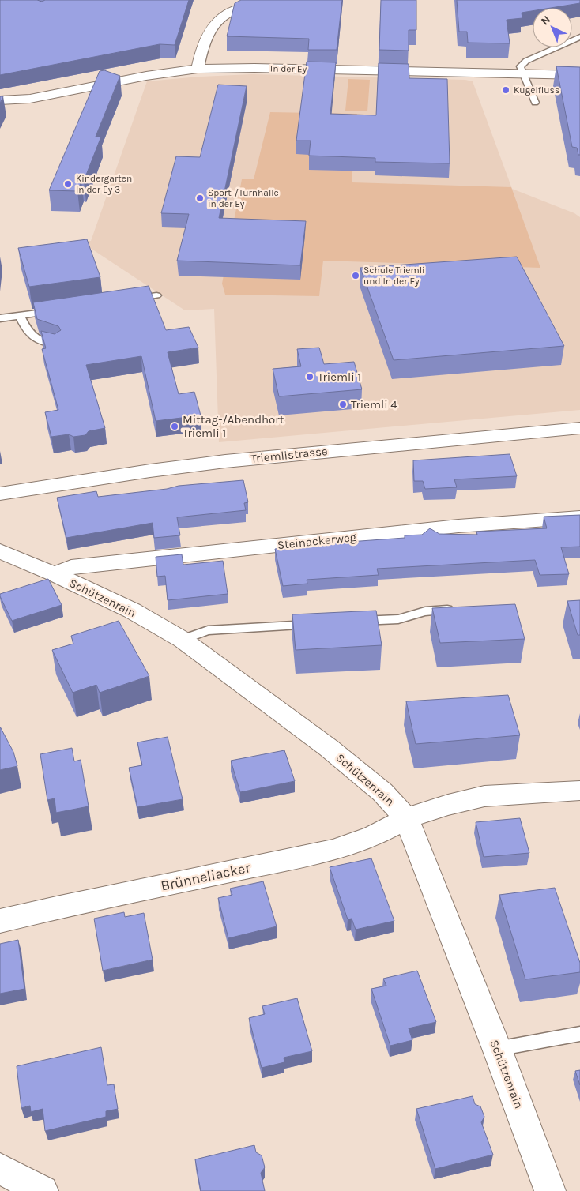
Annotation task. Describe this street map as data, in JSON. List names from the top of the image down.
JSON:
{
  "streets": {
    "street": [
      "In der Ey",
      "Triemlistrasse",
      "Steinackerweg",
      "Schützenrain",
      "Brünneliacker"
    ]
  },
  "crossings": [
    ["Steinackerweg", "Schützenrain"],
    ["Schützenrain", "Brünneliacker"]
  ],
  "places": [
    "Kugelfluss",
    "Kindergarten In der Ey 3",
    "Sport-/Turnhalle in der Ey",
    "Schule Triemli und In der Ey",
    "Triemli 1",
    "Triemli 4",
    "Mittag-/Abendhort Triemli 1"
  ],
  "north": "top left"
}
